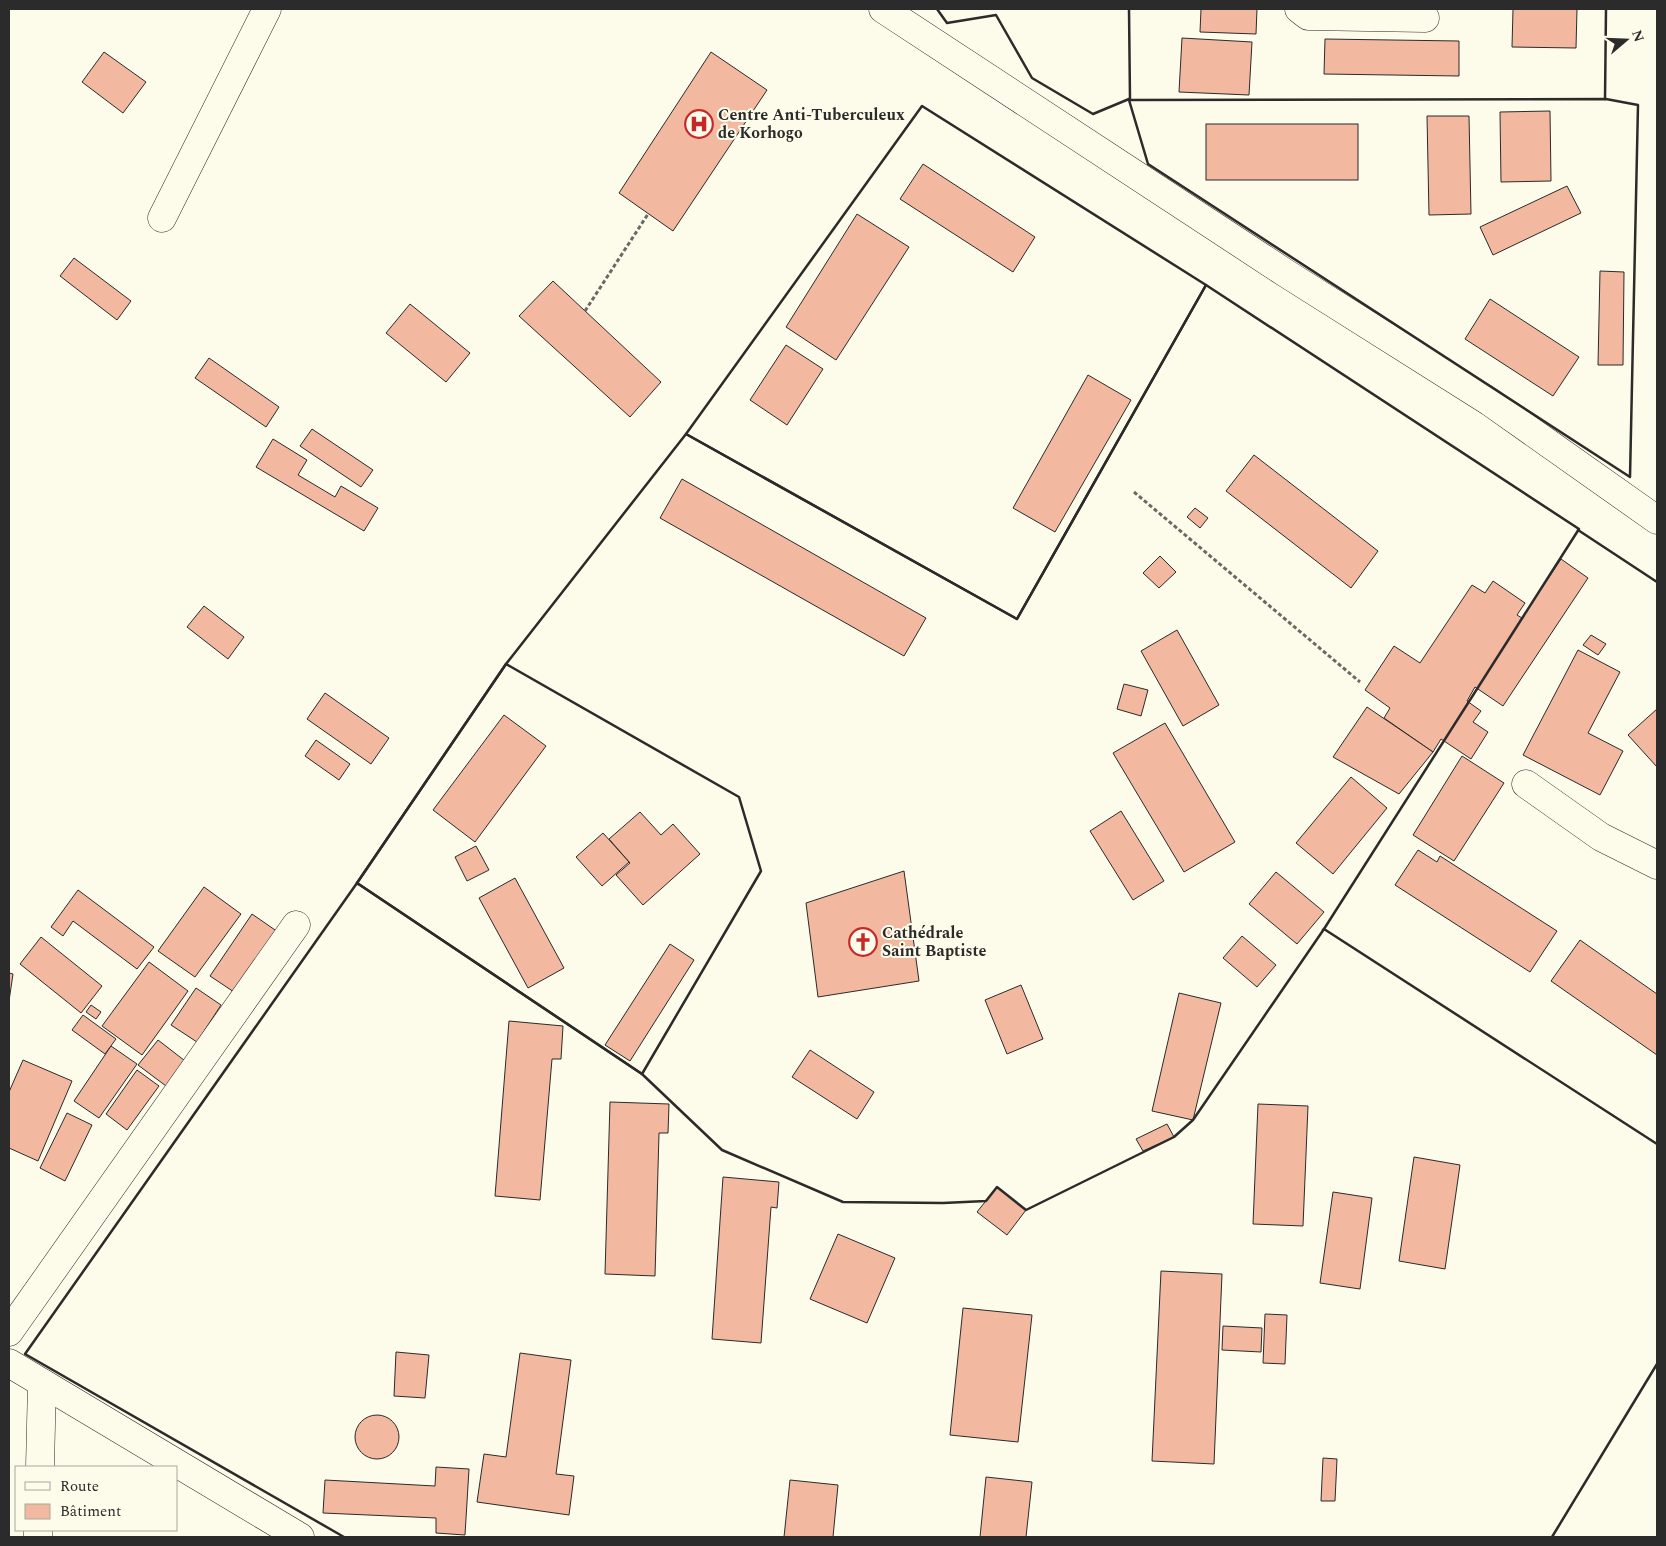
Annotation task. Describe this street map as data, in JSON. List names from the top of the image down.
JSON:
{
  "places": {
    "hospital": ["Centre Anti-Tuberculeux de Korhogo"],
    "church": ["Cathédrale Saint Baptiste"]
  },
  "legend": ["Route", "Bâtiment"],
  "north": "right"
}
